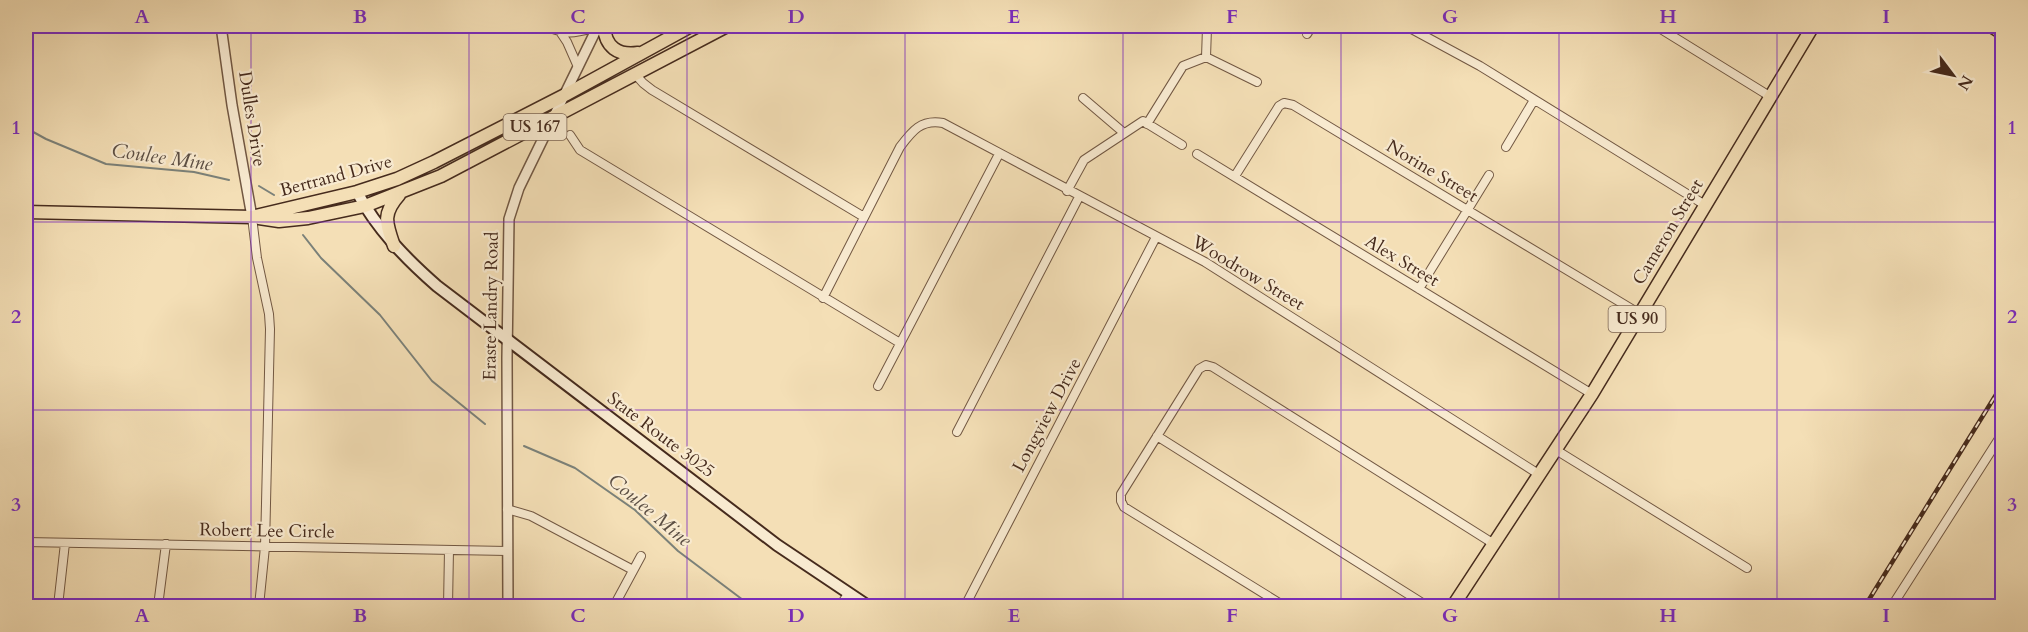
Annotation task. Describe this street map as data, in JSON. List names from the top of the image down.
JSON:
{
  "streets": {
    "main road": [
      "US 167",
      "Bertrand Drive",
      "Cameron Street",
      "US 90",
      "State Route 3025"
    ],
    "street": [
      "Dulles Drive",
      "Norine Street",
      "Alex Street",
      "Woodrow Street",
      "Eraste Landry Road",
      "Longview Drive",
      "Robert Lee Circle"
    ]
  },
  "crossings": [
    ["Dulles Drive", "Bertrand Drive"],
    ["Norine Street", "Cameron Street"],
    ["Norine Street", "Alex Street"],
    ["Bertrand Drive", "Eraste Landry Road"],
    ["Bertrand Drive", "State Route 3025"],
    ["Cameron Street", "Alex Street"],
    ["Cameron Street", "Woodrow Street"],
    ["Woodrow Street", "Longview Drive"],
    ["Eraste Landry Road", "State Route 3025"],
    ["Eraste Landry Road", "Robert Lee Circle"]
  ],
  "water": ["Coulee Mine"],
  "north": "bottom right",
  "grid": {
    "columns": [
      "A",
      "B",
      "C",
      "D",
      "E",
      "F",
      "G",
      "H",
      "I"
    ],
    "rows": ["1", "2", "3"]
  }
}
